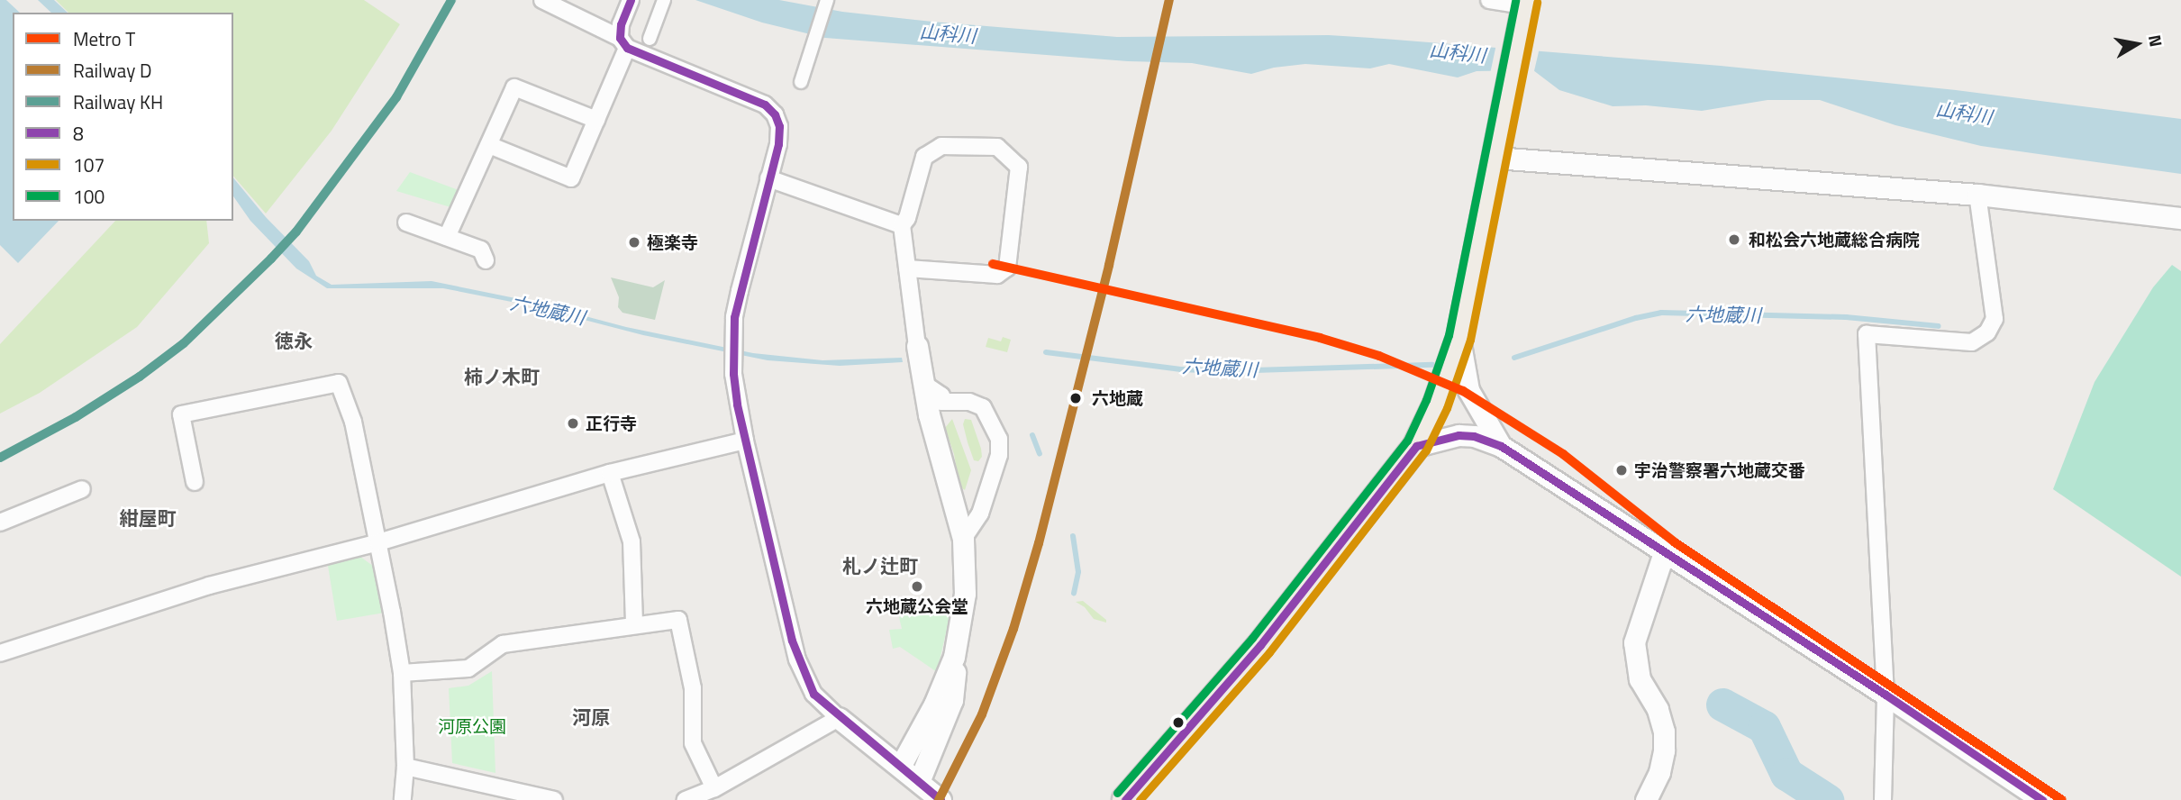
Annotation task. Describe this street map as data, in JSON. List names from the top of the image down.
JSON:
{
  "districts": [
    "徳永",
    "柿ノ木町",
    "紺屋町",
    "札ノ辻町",
    "河原"
  ],
  "water": ["山科川", "六地蔵川"],
  "parks": ["河原公園"],
  "places": [
    "和松会六地蔵総合病院",
    "極楽寺",
    "六地蔵",
    "正行寺",
    "宇治警察署六地蔵交番",
    "六地蔵公会堂"
  ],
  "lines": [
    "rail line D",
    "rail line KH",
    "transit line 8",
    "transit line 100",
    "transit line 107",
    "metro line T"
  ],
  "legend": [
    "Metro T",
    "Railway D",
    "Railway KH",
    "8",
    "107",
    "100"
  ],
  "north": "right"
}
